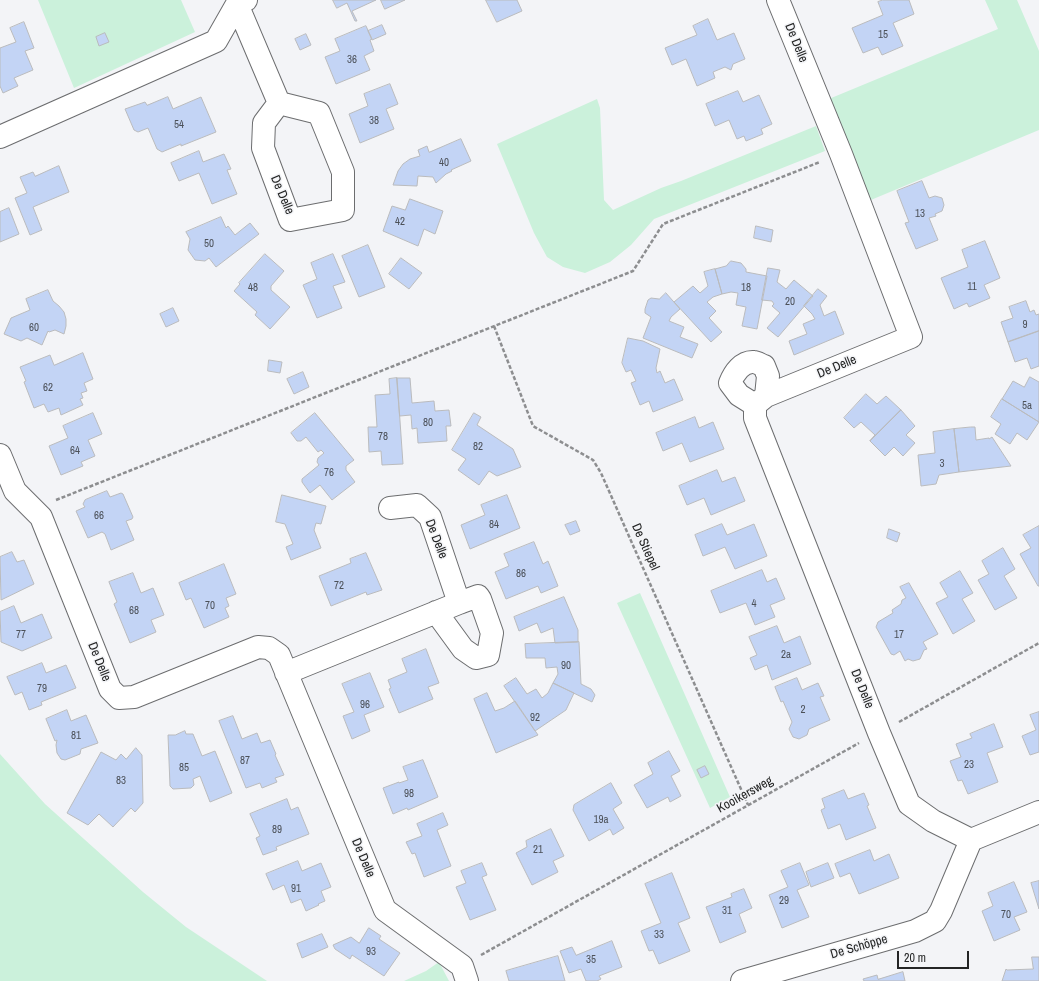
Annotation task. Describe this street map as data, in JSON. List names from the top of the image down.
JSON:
{
  "streets": {
    "street": ["De Delle", "De Schöppe"],
    "path": ["De Stiepel", "Kooikersweg"]
  },
  "crossings": [
    ["De Delle", "Kooikersweg"],
    ["De Stiepel", "Kooikersweg"]
  ],
  "house_numbers": [
    "15",
    "36",
    "38",
    "54",
    "40",
    "13",
    "42",
    "50",
    "11",
    "48",
    "18",
    "20",
    "9",
    "60",
    "62",
    "5a",
    "80",
    "78",
    "82",
    "64",
    "3",
    "76",
    "66",
    "84",
    "86",
    "72",
    "4",
    "70",
    "68",
    "77",
    "17",
    "2a",
    "90",
    "79",
    "96",
    "2",
    "92",
    "81",
    "87",
    "23",
    "85",
    "83",
    "98",
    "19a",
    "89",
    "21",
    "91",
    "29",
    "31",
    "70",
    "33",
    "93",
    "35"
  ],
  "scale_bar": "20 m"
}
